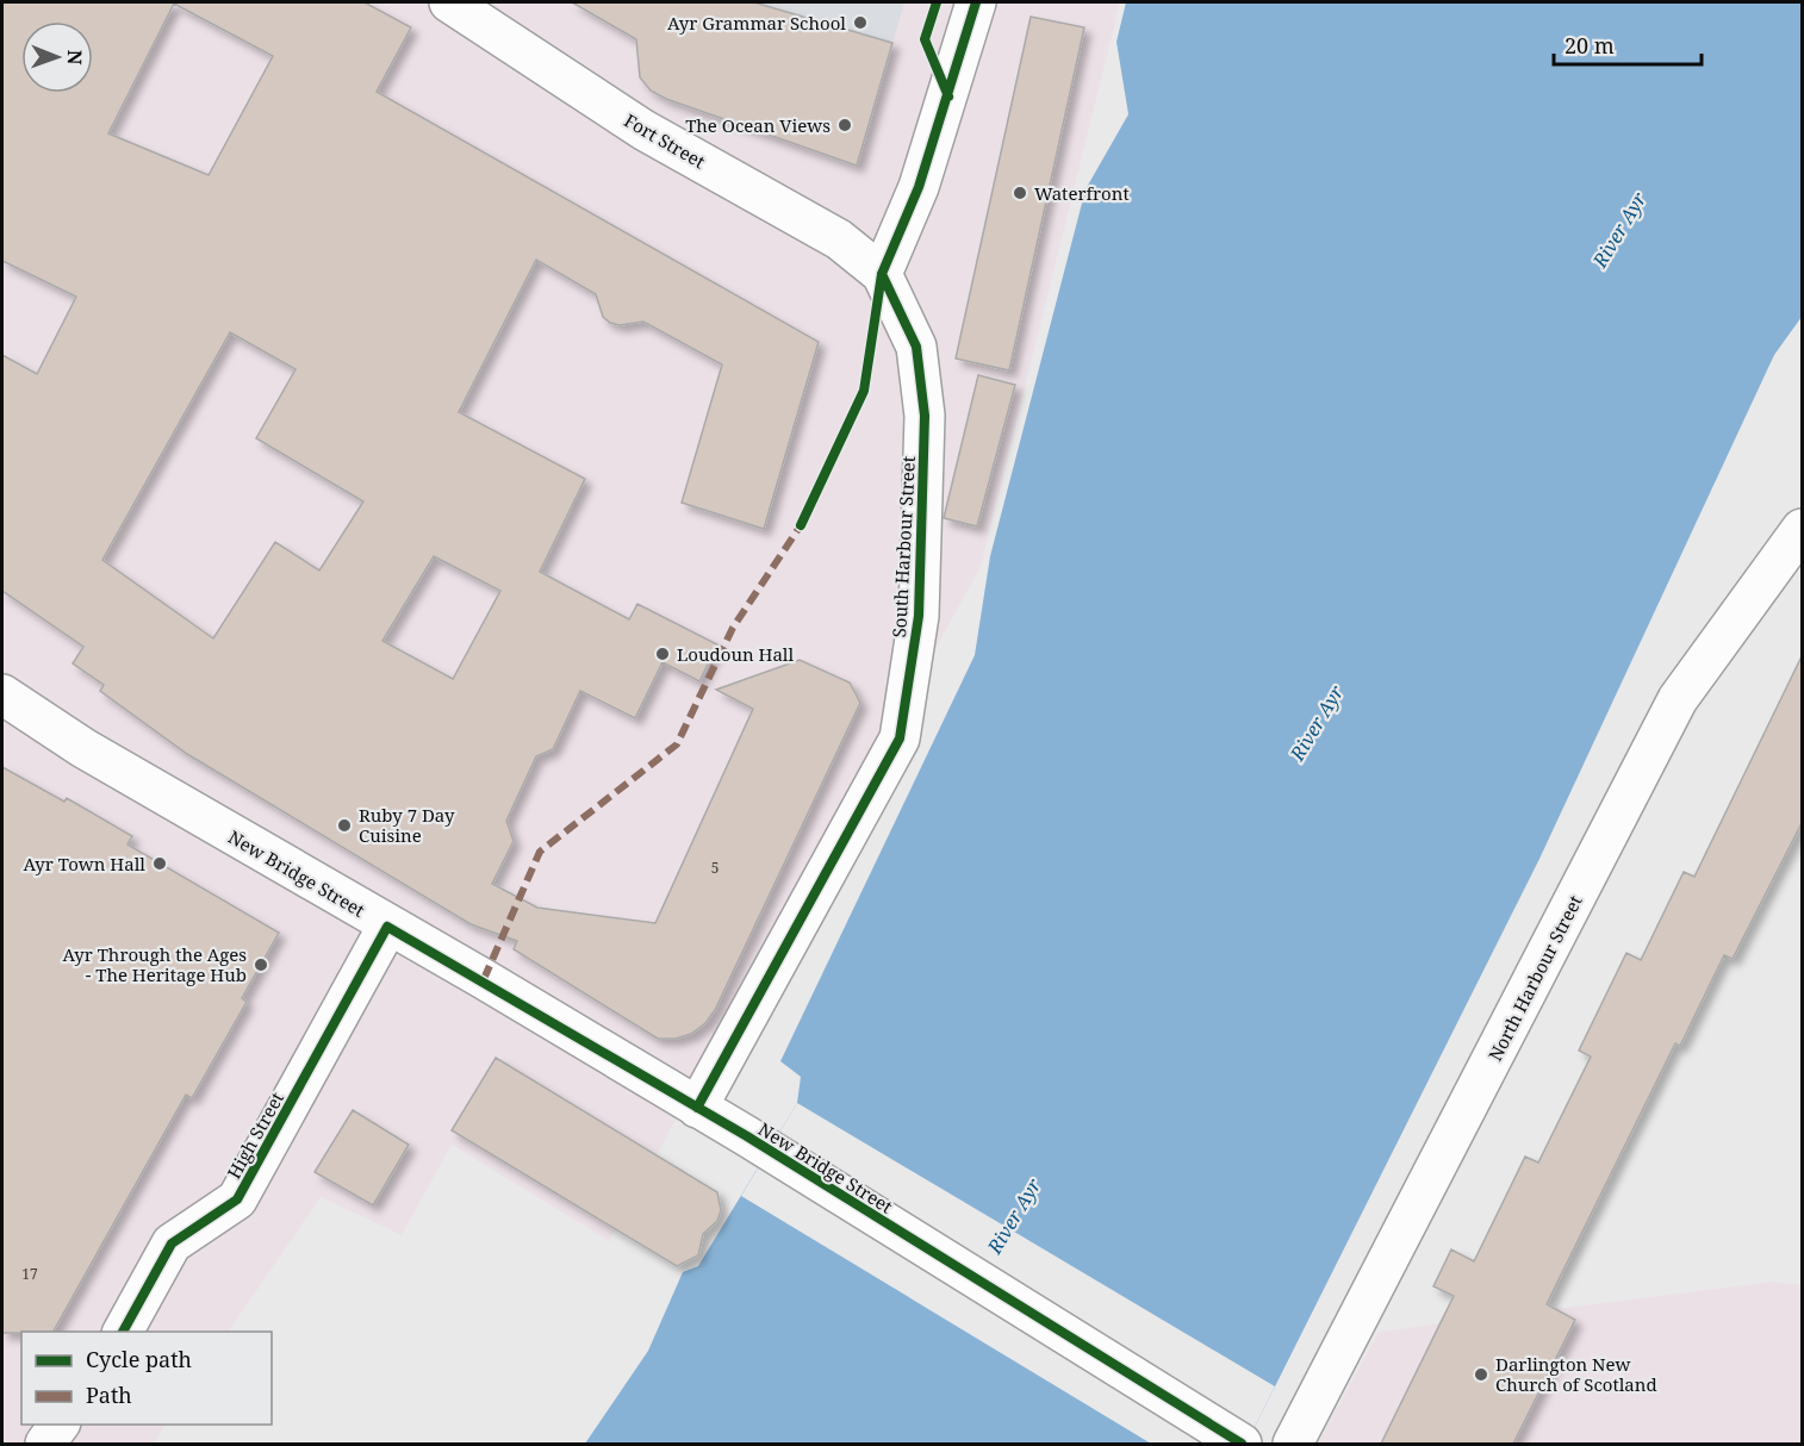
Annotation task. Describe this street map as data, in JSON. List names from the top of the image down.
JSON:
{
  "streets": {
    "main road": [
      "Fort Street",
      "South Harbour Street",
      "New Bridge Street",
      "North Harbour Street",
      "High Street"
    ]
  },
  "crossings": [
    ["Fort Street", "South Harbour Street"],
    ["South Harbour Street", "New Bridge Street"],
    ["New Bridge Street", "High Street"]
  ],
  "water": ["River Ayr"],
  "places": [
    "Ayr Grammar School",
    "The Ocean Views",
    "Waterfront",
    "Loudoun Hall",
    "Ruby 7 Day Cuisine",
    "Ayr Town Hall",
    "Ayr Through the Ages - The Heritage Hub",
    "Darlington New Church of Scotland"
  ],
  "house_numbers": ["5", "17"],
  "legend": ["Cycle path", "Path"],
  "scale_bar": "20 m",
  "north": "right"
}
